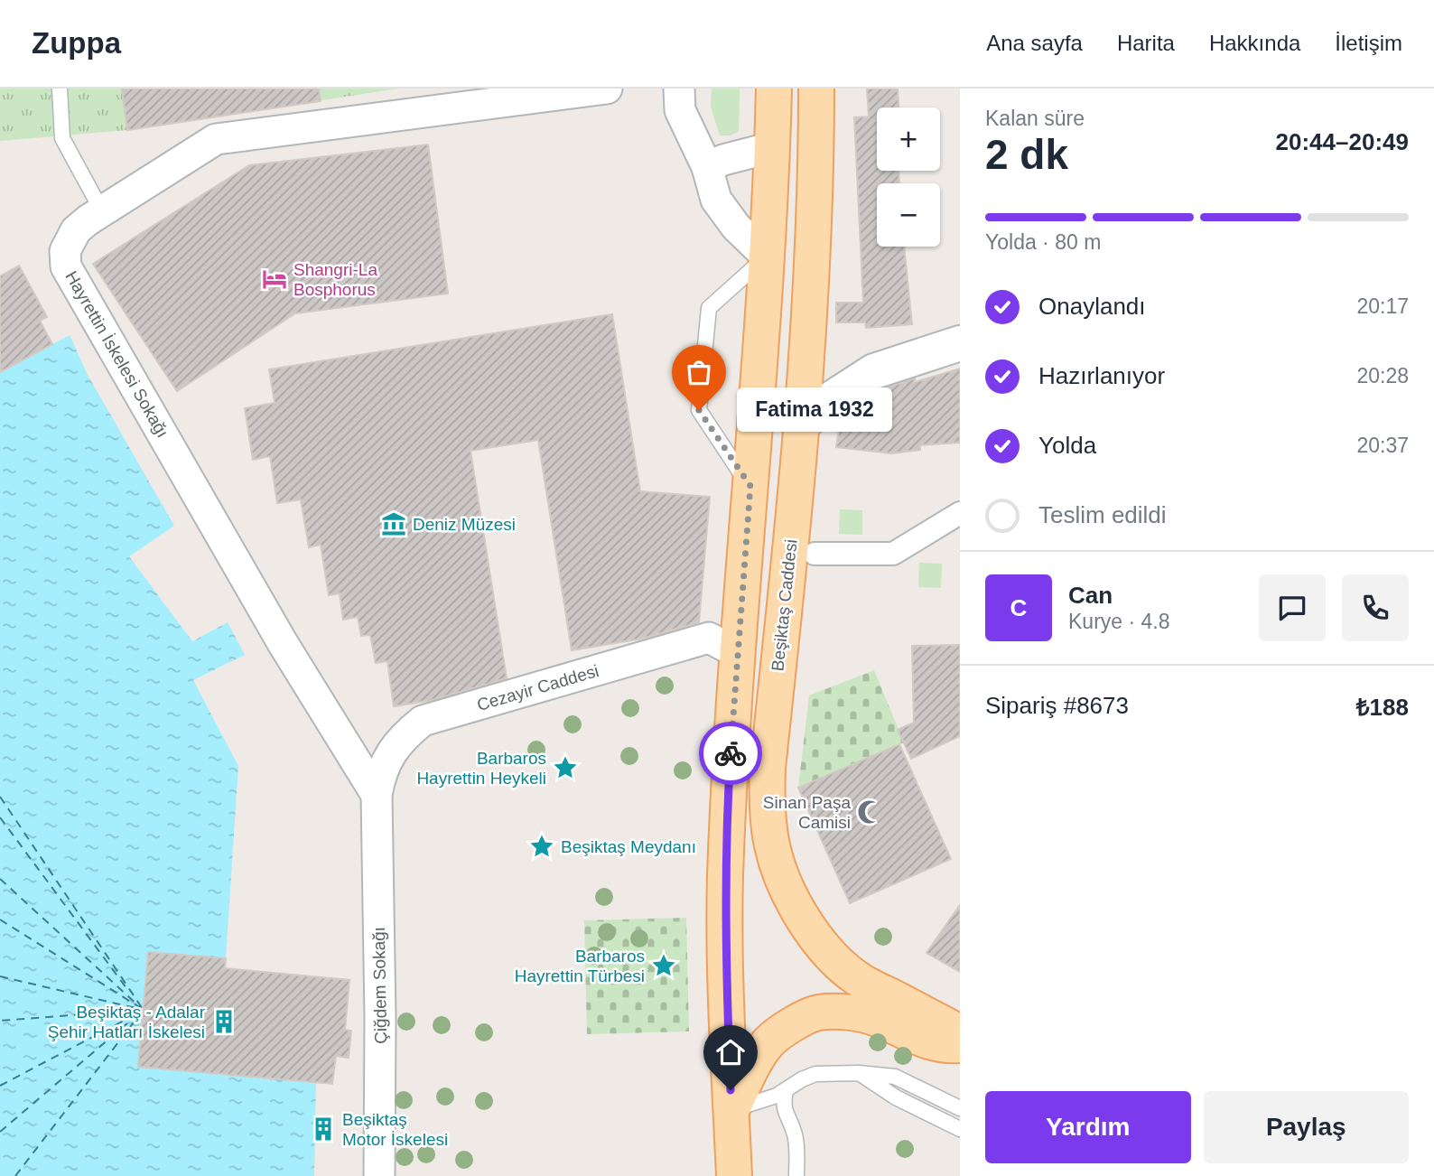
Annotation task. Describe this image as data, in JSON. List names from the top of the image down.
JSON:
{
  "streets": {
    "main road": ["Beşiktaş Caddesi"],
    "street": ["Hayrettin İskelesi Sokağı", "Cezayir Caddesi", "Çiğdem Sokağı"]
  },
  "crossings": [
    ["Hayrettin İskelesi Sokağı", "Cezayir Caddesi"],
    ["Hayrettin İskelesi Sokağı", "Çiğdem Sokağı"],
    ["Cezayir Caddesi", "Çiğdem Sokağı"]
  ],
  "places": {
    "hotel": ["Shangri-La Bosphorus"],
    "other": ["Fatima 1932"],
    "museum": ["Deniz Müzesi"],
    "place": ["Barbaros Hayrettin Heykeli", "Beşiktaş Meydanı", "Barbaros Hayrettin Türbesi"],
    "mosque": ["Sinan Paşa Camisi"],
    "building": ["Beşiktaş - Adalar Şehir Hatları İskelesi", "Beşiktaş Motor İskelesi"]
  },
  "page": {
    "header": "Zuppa",
    "nav": [
      "Ana sayfa",
      "Harita",
      "Hakkında",
      "İletişim"
    ],
    "heading": ["2 dk", "Kalan süre", "20:44–20:49"],
    "panel": [
      "Can",
      "Kurye · 4.8",
      "Sipariş #8673",
      "₺188"
    ],
    "map_buttons": ["+", "−"],
    "bar": "Yolda · 80 m",
    "list": [
      ["Onaylandı", "20:17"],
      ["Hazırlanıyor", "20:28"],
      ["Yolda", "20:37"],
      "Teslim edildi"
    ],
    "bubble": "Fatima 1932",
    "round": "C",
    "buttons": ["Yardım", "Paylaş"]
  }
}
